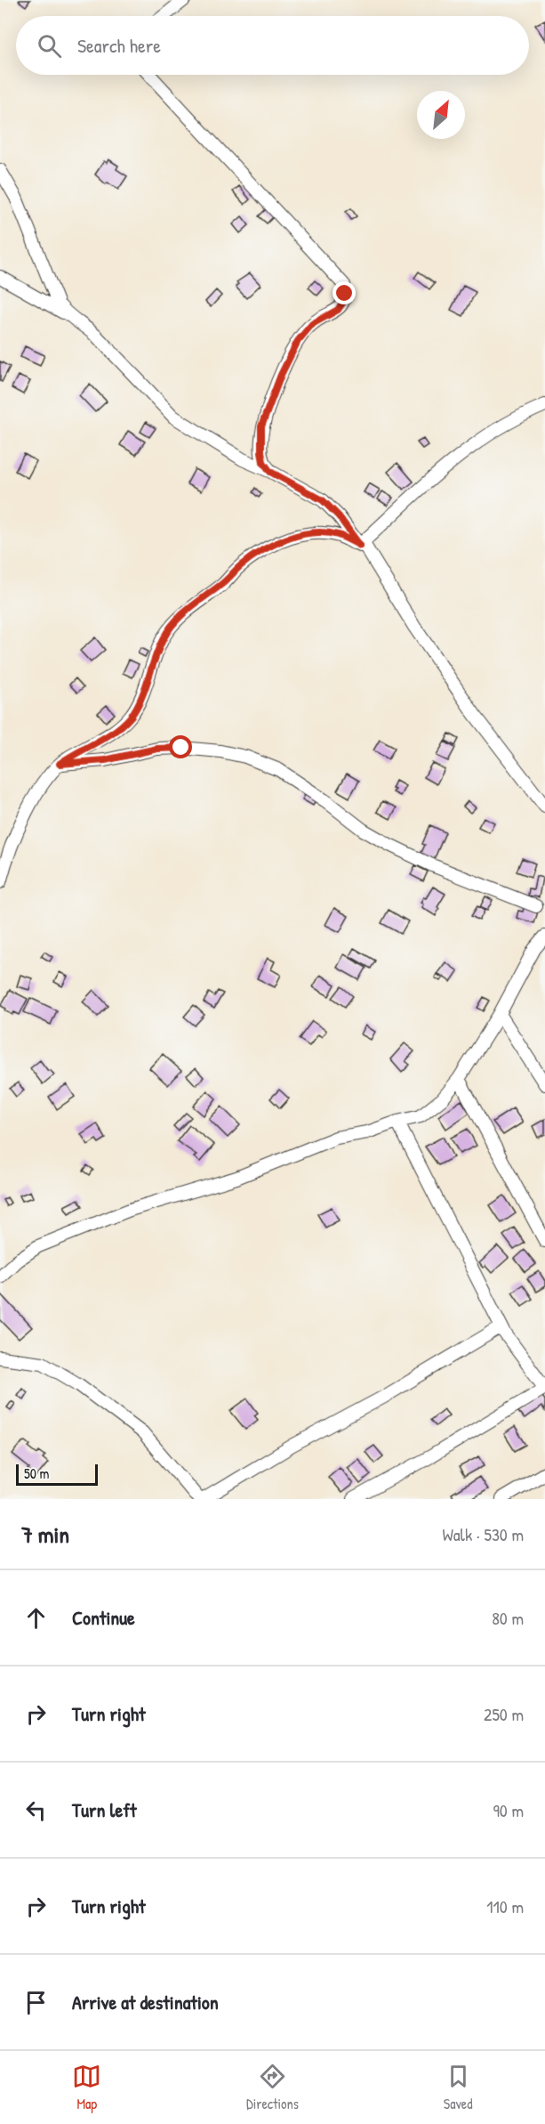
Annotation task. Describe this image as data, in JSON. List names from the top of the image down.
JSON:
{
  "scale_bar": "50 m",
  "north": "top right",
  "page": {
    "search": "Search here",
    "scale": "50 m",
    "heading": ["7 min", "Walk · 530 m"],
    "list": [
      ["Continue", "80 m"],
      ["Turn right", "250 m"],
      ["Turn left", "90 m"],
      ["Turn right", "110 m"],
      "Arrive at destination"
    ],
    "nav": ["Map", "Directions", "Saved"]
  }
}
